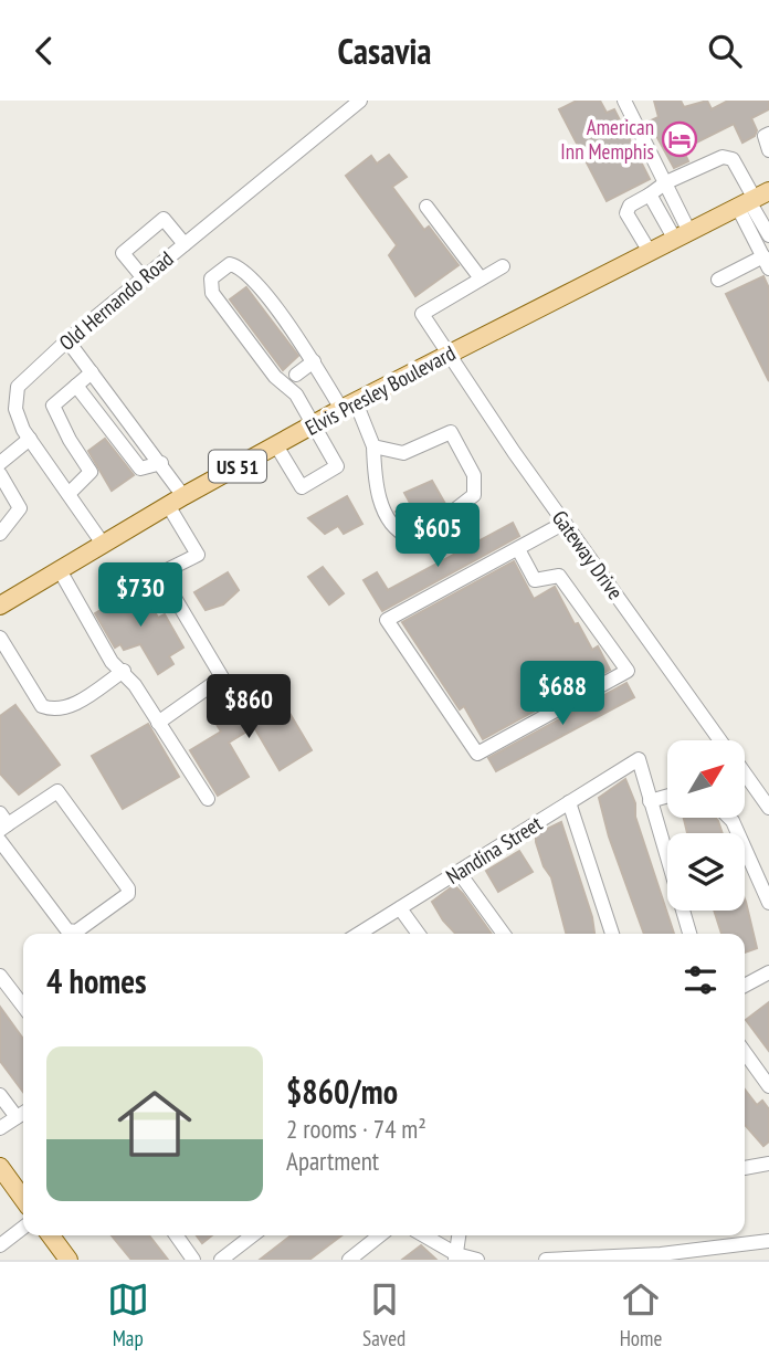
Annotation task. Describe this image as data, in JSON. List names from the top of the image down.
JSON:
{
  "streets": {
    "main road": ["Elvis Presley Boulevard", "US 51"],
    "street": ["Old Hernando Road", "Gateway Drive", "Nandina Street"]
  },
  "crossings": [
    ["Elvis Presley Boulevard", "Gateway Drive"]
  ],
  "places": {
    "hotel": ["American Inn Memphis"]
  },
  "north": "top right",
  "page": {
    "header": "Casavia",
    "price": [
      "$605",
      "$730",
      "$688",
      "$860"
    ],
    "heading": "4 homes",
    "list": [
      {
        "name": "$860/mo",
        "note": "2 rooms · 74 m² · Apartment"
      }
    ],
    "tabs": ["Map", "Saved", "Home"]
  }
}
